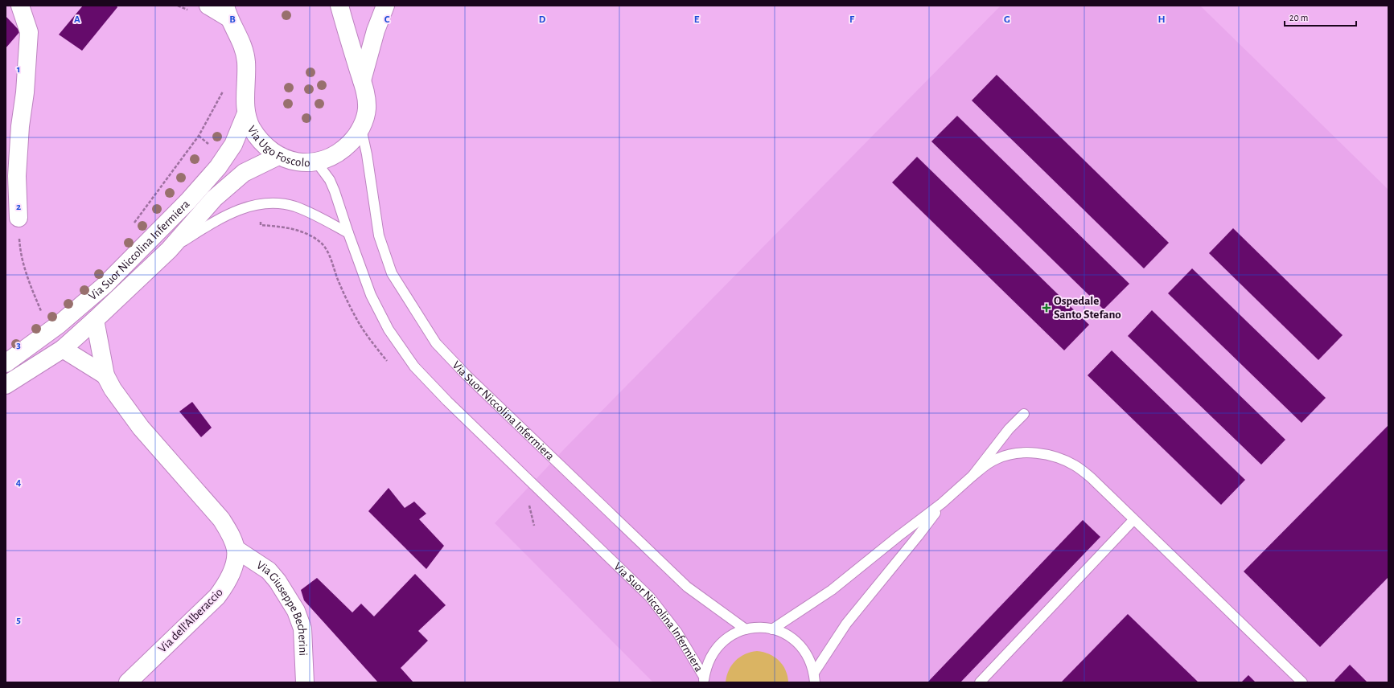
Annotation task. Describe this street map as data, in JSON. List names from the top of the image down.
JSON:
{
  "streets": {
    "street": [
      "Via Ugo Foscolo",
      "Via Suor Niccolina Infermiera",
      "Via Giuseppe Becherini",
      "Via dell'Alberaccio"
    ]
  },
  "crossings": [
    ["Via Ugo Foscolo", "Via Suor Niccolina Infermiera"],
    ["Via Giuseppe Becherini", "Via dell'Alberaccio"]
  ],
  "places": {
    "health": ["Ospedale Santo Stefano"]
  },
  "scale_bar": "20 m",
  "grid": {
    "columns": [
      "A",
      "B",
      "C",
      "D",
      "E",
      "F",
      "G",
      "H"
    ],
    "rows": [
      "1",
      "2",
      "3",
      "4",
      "5"
    ]
  }
}
